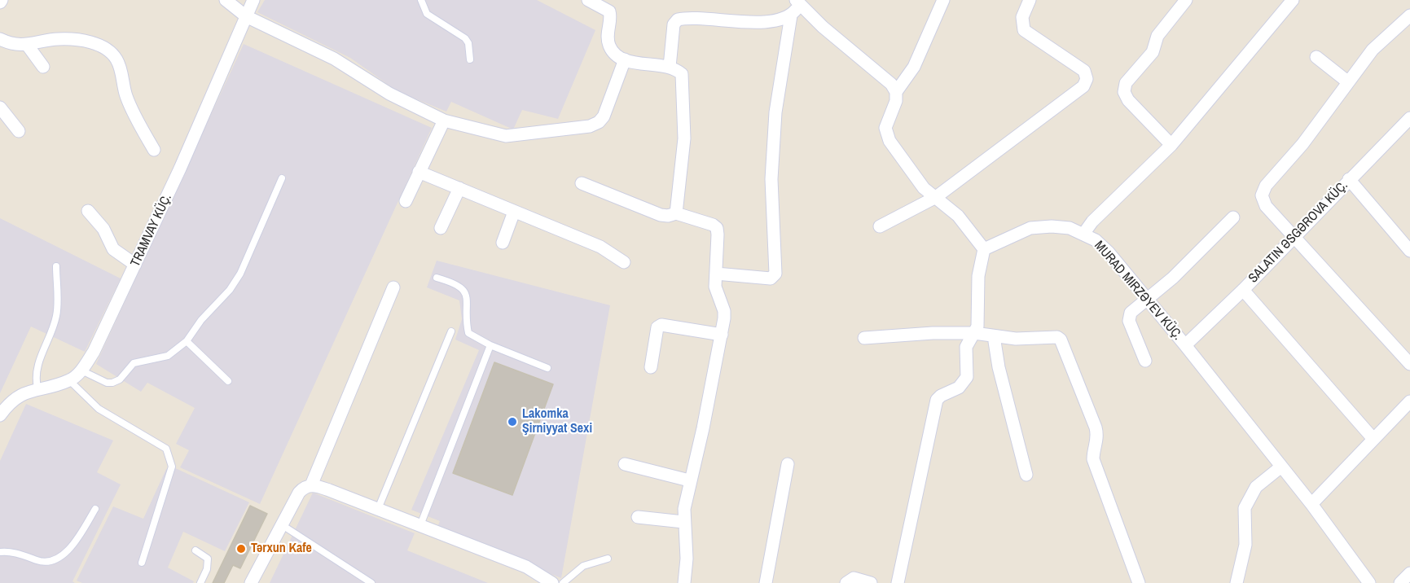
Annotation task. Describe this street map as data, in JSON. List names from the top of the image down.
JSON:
{
  "streets": {
    "street": ["TRAMVAY KÜÇ.", "MURAD MIRZƏYEV KÜÇ."]
  },
  "places": ["Lakomka Şirniyyat Sexi", "Tərxun Kafe"]
}
